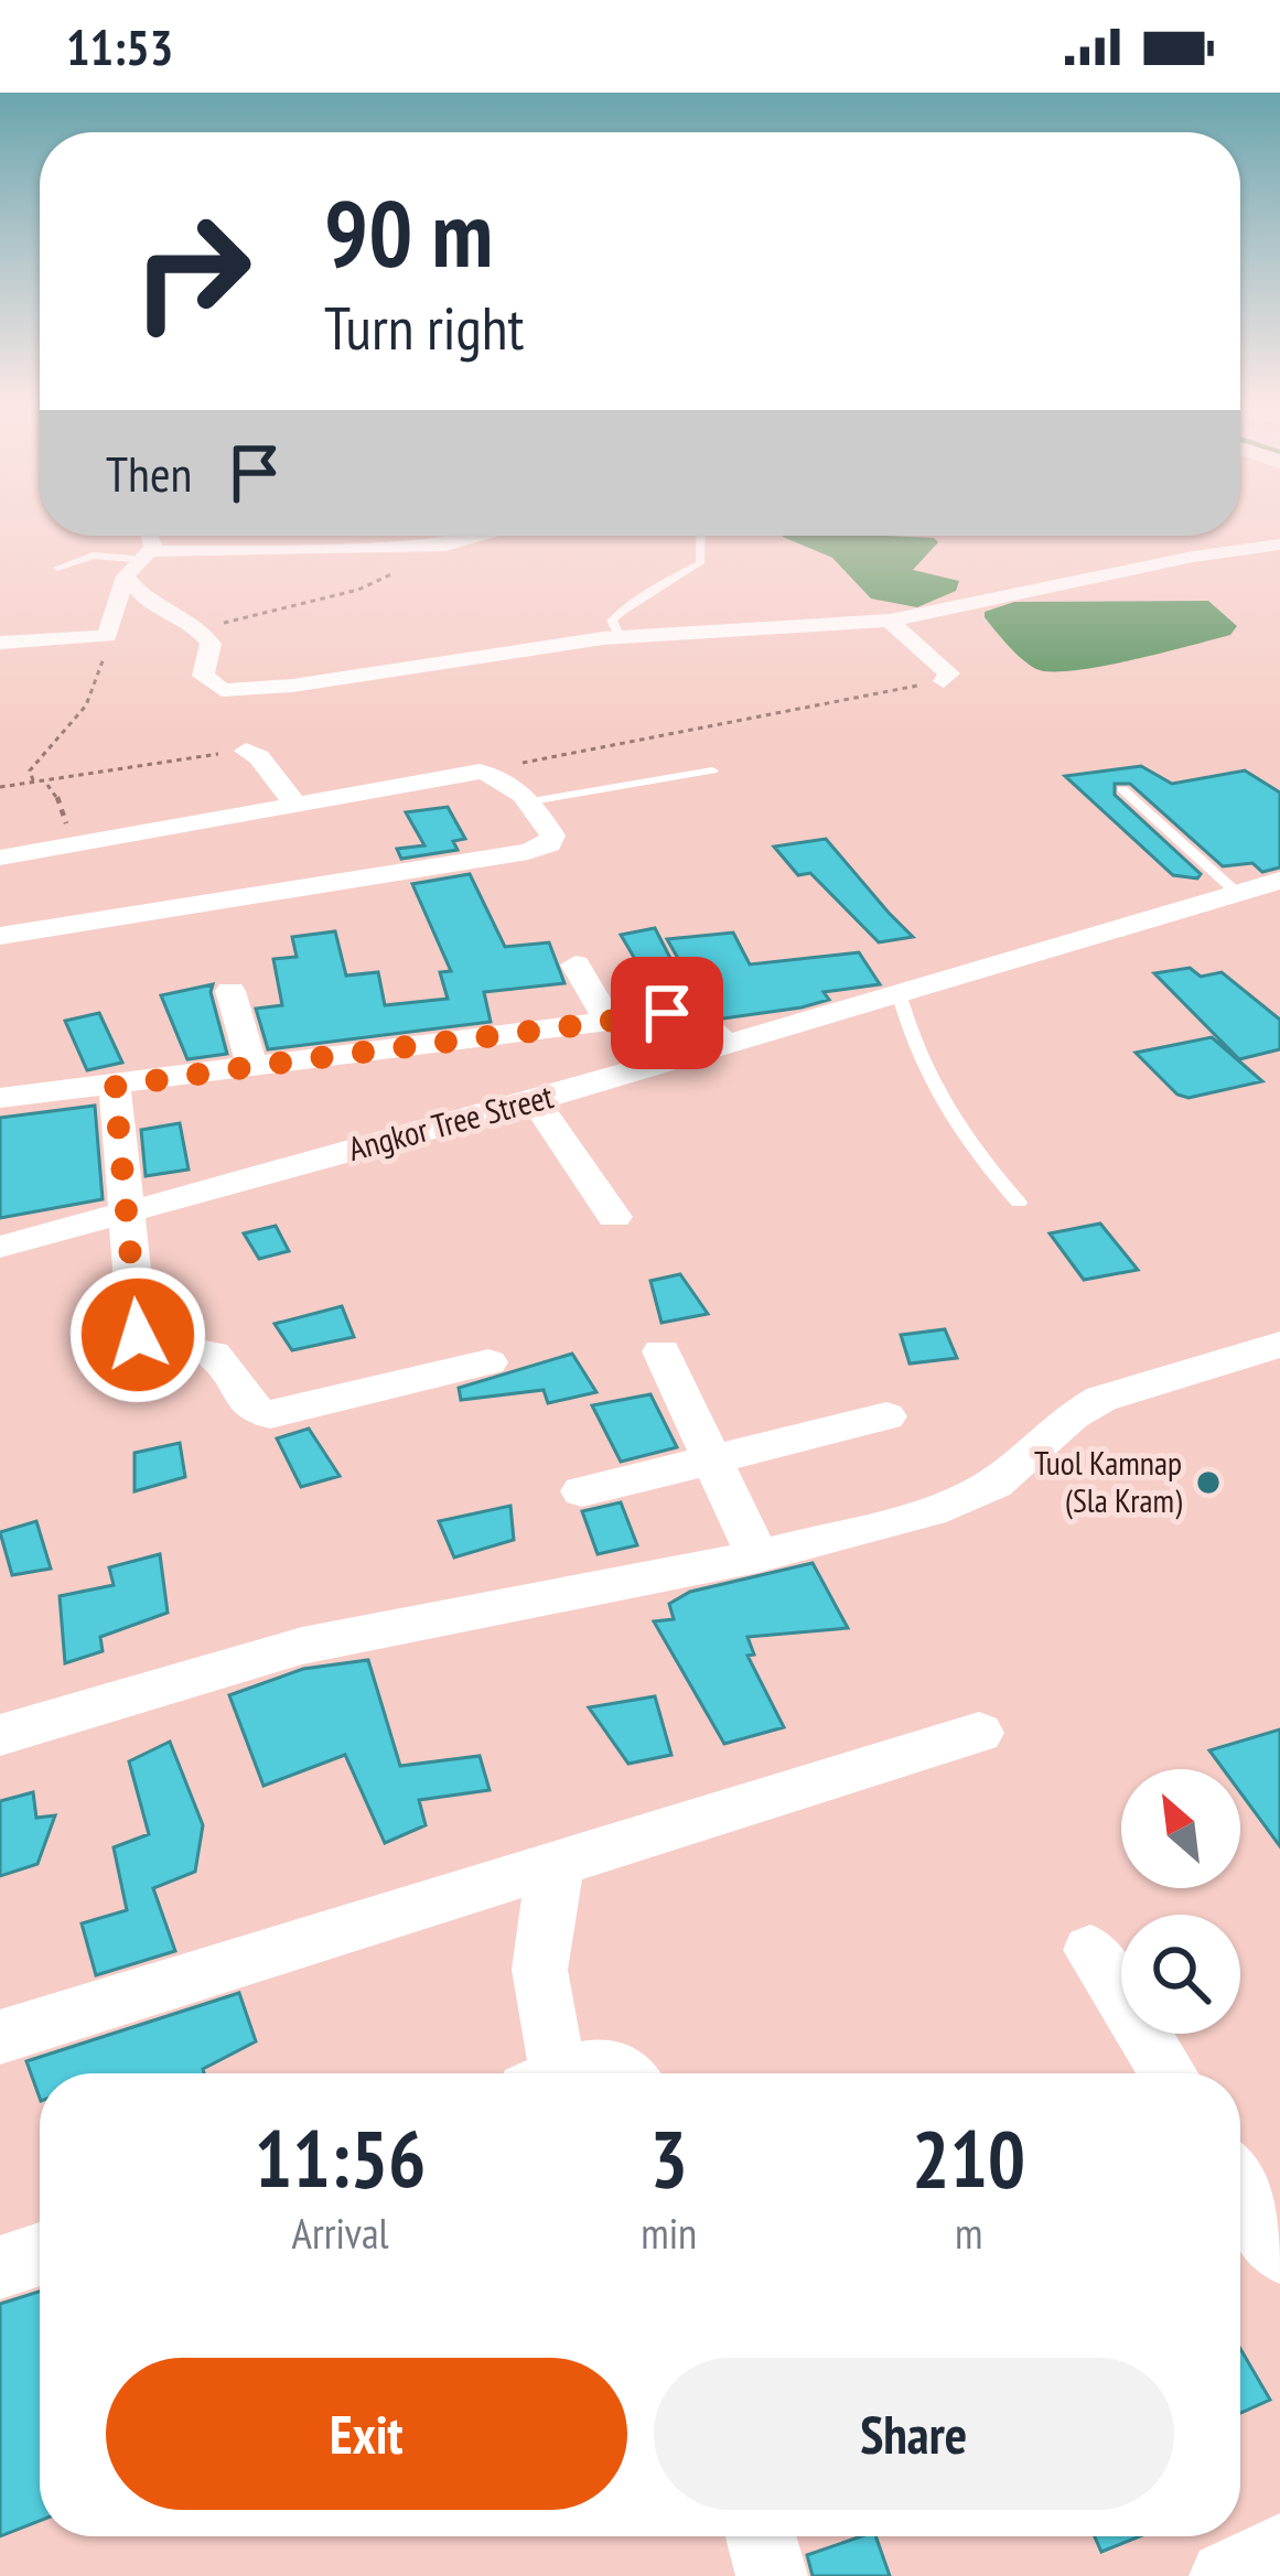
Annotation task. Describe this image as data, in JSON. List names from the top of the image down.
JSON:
{
  "streets": {
    "street": ["Angkor Tree Street"]
  },
  "places": ["Tuol Kamnap (Sla Kram)"],
  "north": "top left",
  "page": {
    "status": "11:53",
    "turn": ["90 m", "Turn right"],
    "then": "Then",
    "eta": [
      "11:56",
      "Arrival",
      "3",
      "min",
      "210",
      "m"
    ],
    "buttons": ["Exit", "Share"]
  }
}
